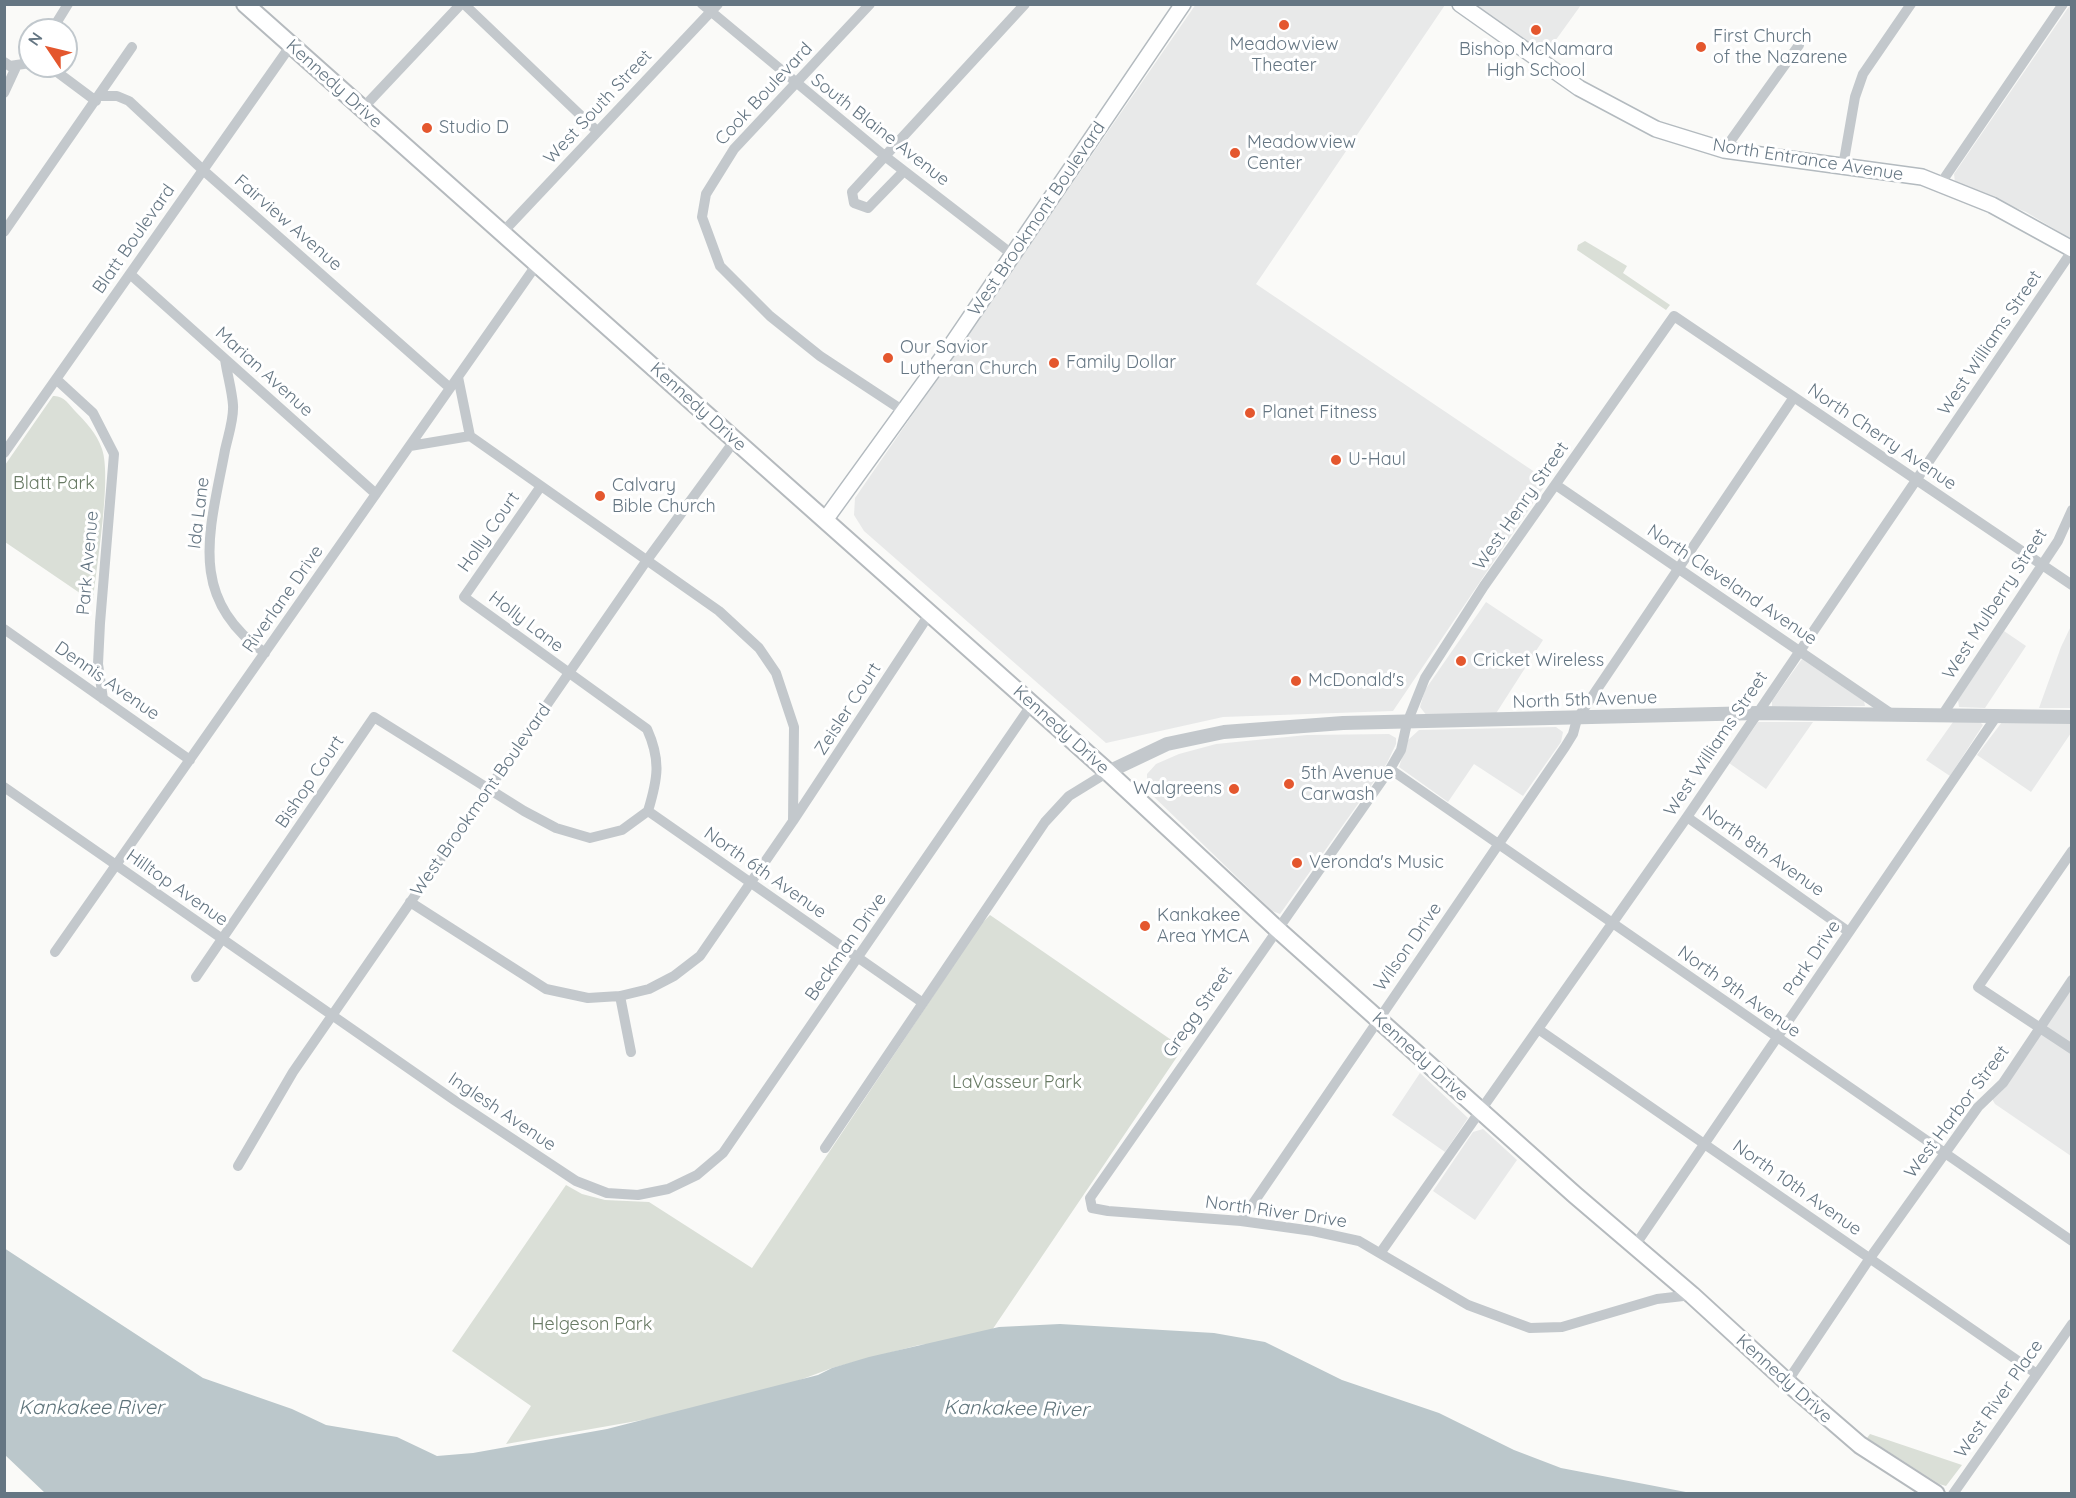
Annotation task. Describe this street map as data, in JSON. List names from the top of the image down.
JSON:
{
  "streets": {
    "main road": ["Kennedy Drive", "North Entrance Avenue", "West Brookmont Boulevard"],
    "street": [
      "Cook Boulevard",
      "West South Street",
      "South Blaine Avenue",
      "Fairview Avenue",
      "Blatt Boulevard",
      "West Williams Street",
      "Marian Avenue",
      "North Cherry Avenue",
      "West Henry Street",
      "Ida Lane",
      "Holly Court",
      "Park Avenue",
      "North Cleveland Avenue",
      "Riverlane Drive",
      "West Mulberry Street",
      "Holly Lane",
      "Dennis Avenue",
      "North 5th Avenue",
      "Zeisler Court",
      "Bishop Court",
      "North 8th Avenue",
      "North 6th Avenue",
      "Hilltop Avenue",
      "Beckman Drive",
      "Wilson Drive",
      "Park Drive",
      "North 9th Avenue",
      "Gregg Street",
      "Inglesh Avenue",
      "West Harbor Street",
      "North 10th Avenue",
      "North River Drive",
      "West River Place"
    ]
  },
  "crossings": [
    ["Kennedy Drive", "West South Street"],
    ["Kennedy Drive", "West Brookmont Boulevard"],
    ["Kennedy Drive", "Blatt Boulevard"],
    ["Kennedy Drive", "West Williams Street"],
    ["Kennedy Drive", "Riverlane Drive"],
    ["Kennedy Drive", "North 5th Avenue"],
    ["Kennedy Drive", "Zeisler Court"],
    ["Kennedy Drive", "Beckman Drive"],
    ["Kennedy Drive", "Wilson Drive"],
    ["Kennedy Drive", "Park Drive"],
    ["Kennedy Drive", "Gregg Street"],
    ["Kennedy Drive", "West Harbor Street"],
    ["Kennedy Drive", "North River Drive"],
    ["Cook Boulevard", "South Blaine Avenue"],
    ["Cook Boulevard", "West Brookmont Boulevard"],
    ["West South Street", "South Blaine Avenue"],
    ["South Blaine Avenue", "West Brookmont Boulevard"],
    ["North Entrance Avenue", "West Williams Street"],
    ["West Brookmont Boulevard", "Holly Lane"],
    ["West Brookmont Boulevard", "Zeisler Court"],
    ["West Brookmont Boulevard", "Bishop Court"],
    ["West Brookmont Boulevard", "North 6th Avenue"],
    ["West Brookmont Boulevard", "Hilltop Avenue"],
    ["West Brookmont Boulevard", "Inglesh Avenue"],
    ["Fairview Avenue", "Blatt Boulevard"],
    ["Fairview Avenue", "Riverlane Drive"],
    ["Blatt Boulevard", "Marian Avenue"],
    ["Blatt Boulevard", "Park Avenue"],
    ["West Williams Street", "North Cherry Avenue"],
    ["West Williams Street", "North Cleveland Avenue"],
    ["West Williams Street", "North 5th Avenue"],
    ["West Williams Street", "North 8th Avenue"],
    ["West Williams Street", "North 9th Avenue"],
    ["West Williams Street", "North 10th Avenue"],
    ["West Williams Street", "North River Drive"],
    ["Marian Avenue", "Ida Lane"],
    ["Marian Avenue", "Riverlane Drive"],
    ["North Cherry Avenue", "West Henry Street"],
    ["North Cherry Avenue", "West Mulberry Street"],
    ["North Cherry Avenue", "Wilson Drive"],
    ["West Henry Street", "North Cleveland Avenue"],
    ["West Henry Street", "North 5th Avenue"],
    ["West Henry Street", "Gregg Street"],
    ["Ida Lane", "Riverlane Drive"],
    ["Holly Court", "Holly Lane"],
    ["Park Avenue", "Dennis Avenue"],
    ["North Cleveland Avenue", "North 5th Avenue"],
    ["North Cleveland Avenue", "Wilson Drive"],
    ["Riverlane Drive", "Dennis Avenue"],
    ["Riverlane Drive", "Hilltop Avenue"],
    ["West Mulberry Street", "North 5th Avenue"],
    ["Holly Lane", "Bishop Court"],
    ["Holly Lane", "North 6th Avenue"],
    ["North 5th Avenue", "Wilson Drive"],
    ["North 5th Avenue", "Park Drive"],
    ["North 5th Avenue", "Gregg Street"],
    ["Zeisler Court", "North 6th Avenue"],
    ["Bishop Court", "North 6th Avenue"],
    ["Bishop Court", "Hilltop Avenue"],
    ["North 8th Avenue", "Park Drive"],
    ["North 6th Avenue", "Beckman Drive"],
    ["Hilltop Avenue", "Inglesh Avenue"],
    ["Beckman Drive", "Inglesh Avenue"],
    ["Wilson Drive", "North 9th Avenue"],
    ["Wilson Drive", "North River Drive"],
    ["Park Drive", "North 9th Avenue"],
    ["Park Drive", "North 10th Avenue"],
    ["North 9th Avenue", "Gregg Street"],
    ["North 9th Avenue", "West Harbor Street"],
    ["Gregg Street", "North River Drive"],
    ["West Harbor Street", "North 10th Avenue"],
    ["North 10th Avenue", "West River Place"]
  ],
  "water": ["Kankakee River"],
  "parks": ["Blatt Park", "LaVasseur Park", "Helgeson Park"],
  "places": [
    "Meadowview Theater",
    "Bishop McNamara High School",
    "First Church of the Nazarene",
    "Studio D",
    "Meadowview Center",
    "Our Savior Lutheran Church",
    "Family Dollar",
    "Planet Fitness",
    "U-Haul",
    "Calvary Bible Church",
    "Cricket Wireless",
    "McDonald's",
    "5th Avenue Carwash",
    "Walgreens",
    "Veronda's Music",
    "Kankakee Area YMCA"
  ],
  "north": "top left"
}
